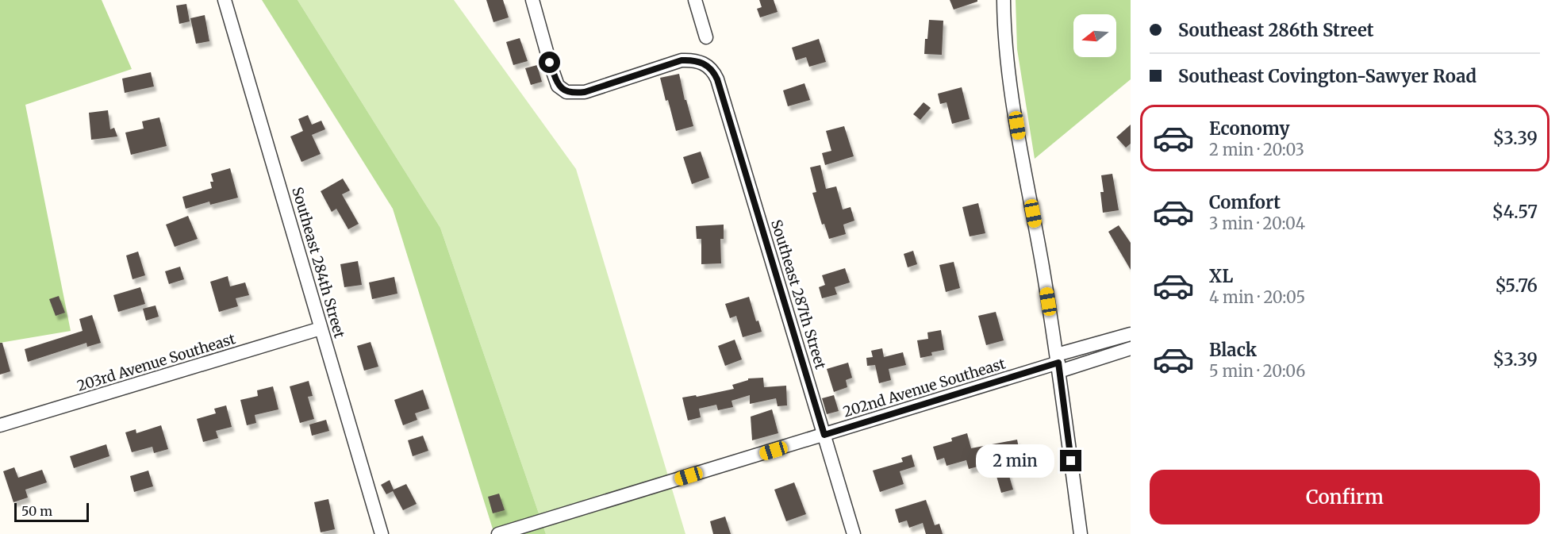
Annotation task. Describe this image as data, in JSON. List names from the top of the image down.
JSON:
{
  "streets": {
    "street": [
      "Southeast 284th Street",
      "Southeast 287th Street",
      "203rd Avenue Southeast",
      "202nd Avenue Southeast"
    ]
  },
  "crossings": [
    ["Southeast 284th Street", "203rd Avenue Southeast"],
    ["Southeast 287th Street", "202nd Avenue Southeast"]
  ],
  "scale_bar": "50 m",
  "north": "left",
  "page": {
    "banner": ["Southeast 286th Street", "Southeast Covington-Sawyer Road"],
    "list": [
      {
        "name": "Economy",
        "note": "2 min · 20:03",
        "value": "$3.39"
      },
      {
        "name": "Comfort",
        "note": "3 min · 20:04",
        "value": "$4.57"
      },
      {
        "name": "XL",
        "note": "4 min · 20:05",
        "value": "$5.76"
      },
      {
        "name": "Black",
        "note": "5 min · 20:06",
        "value": "$3.39"
      }
    ],
    "bubble": "2 min",
    "buttons": "Confirm",
    "scale": "50 m"
  }
}
